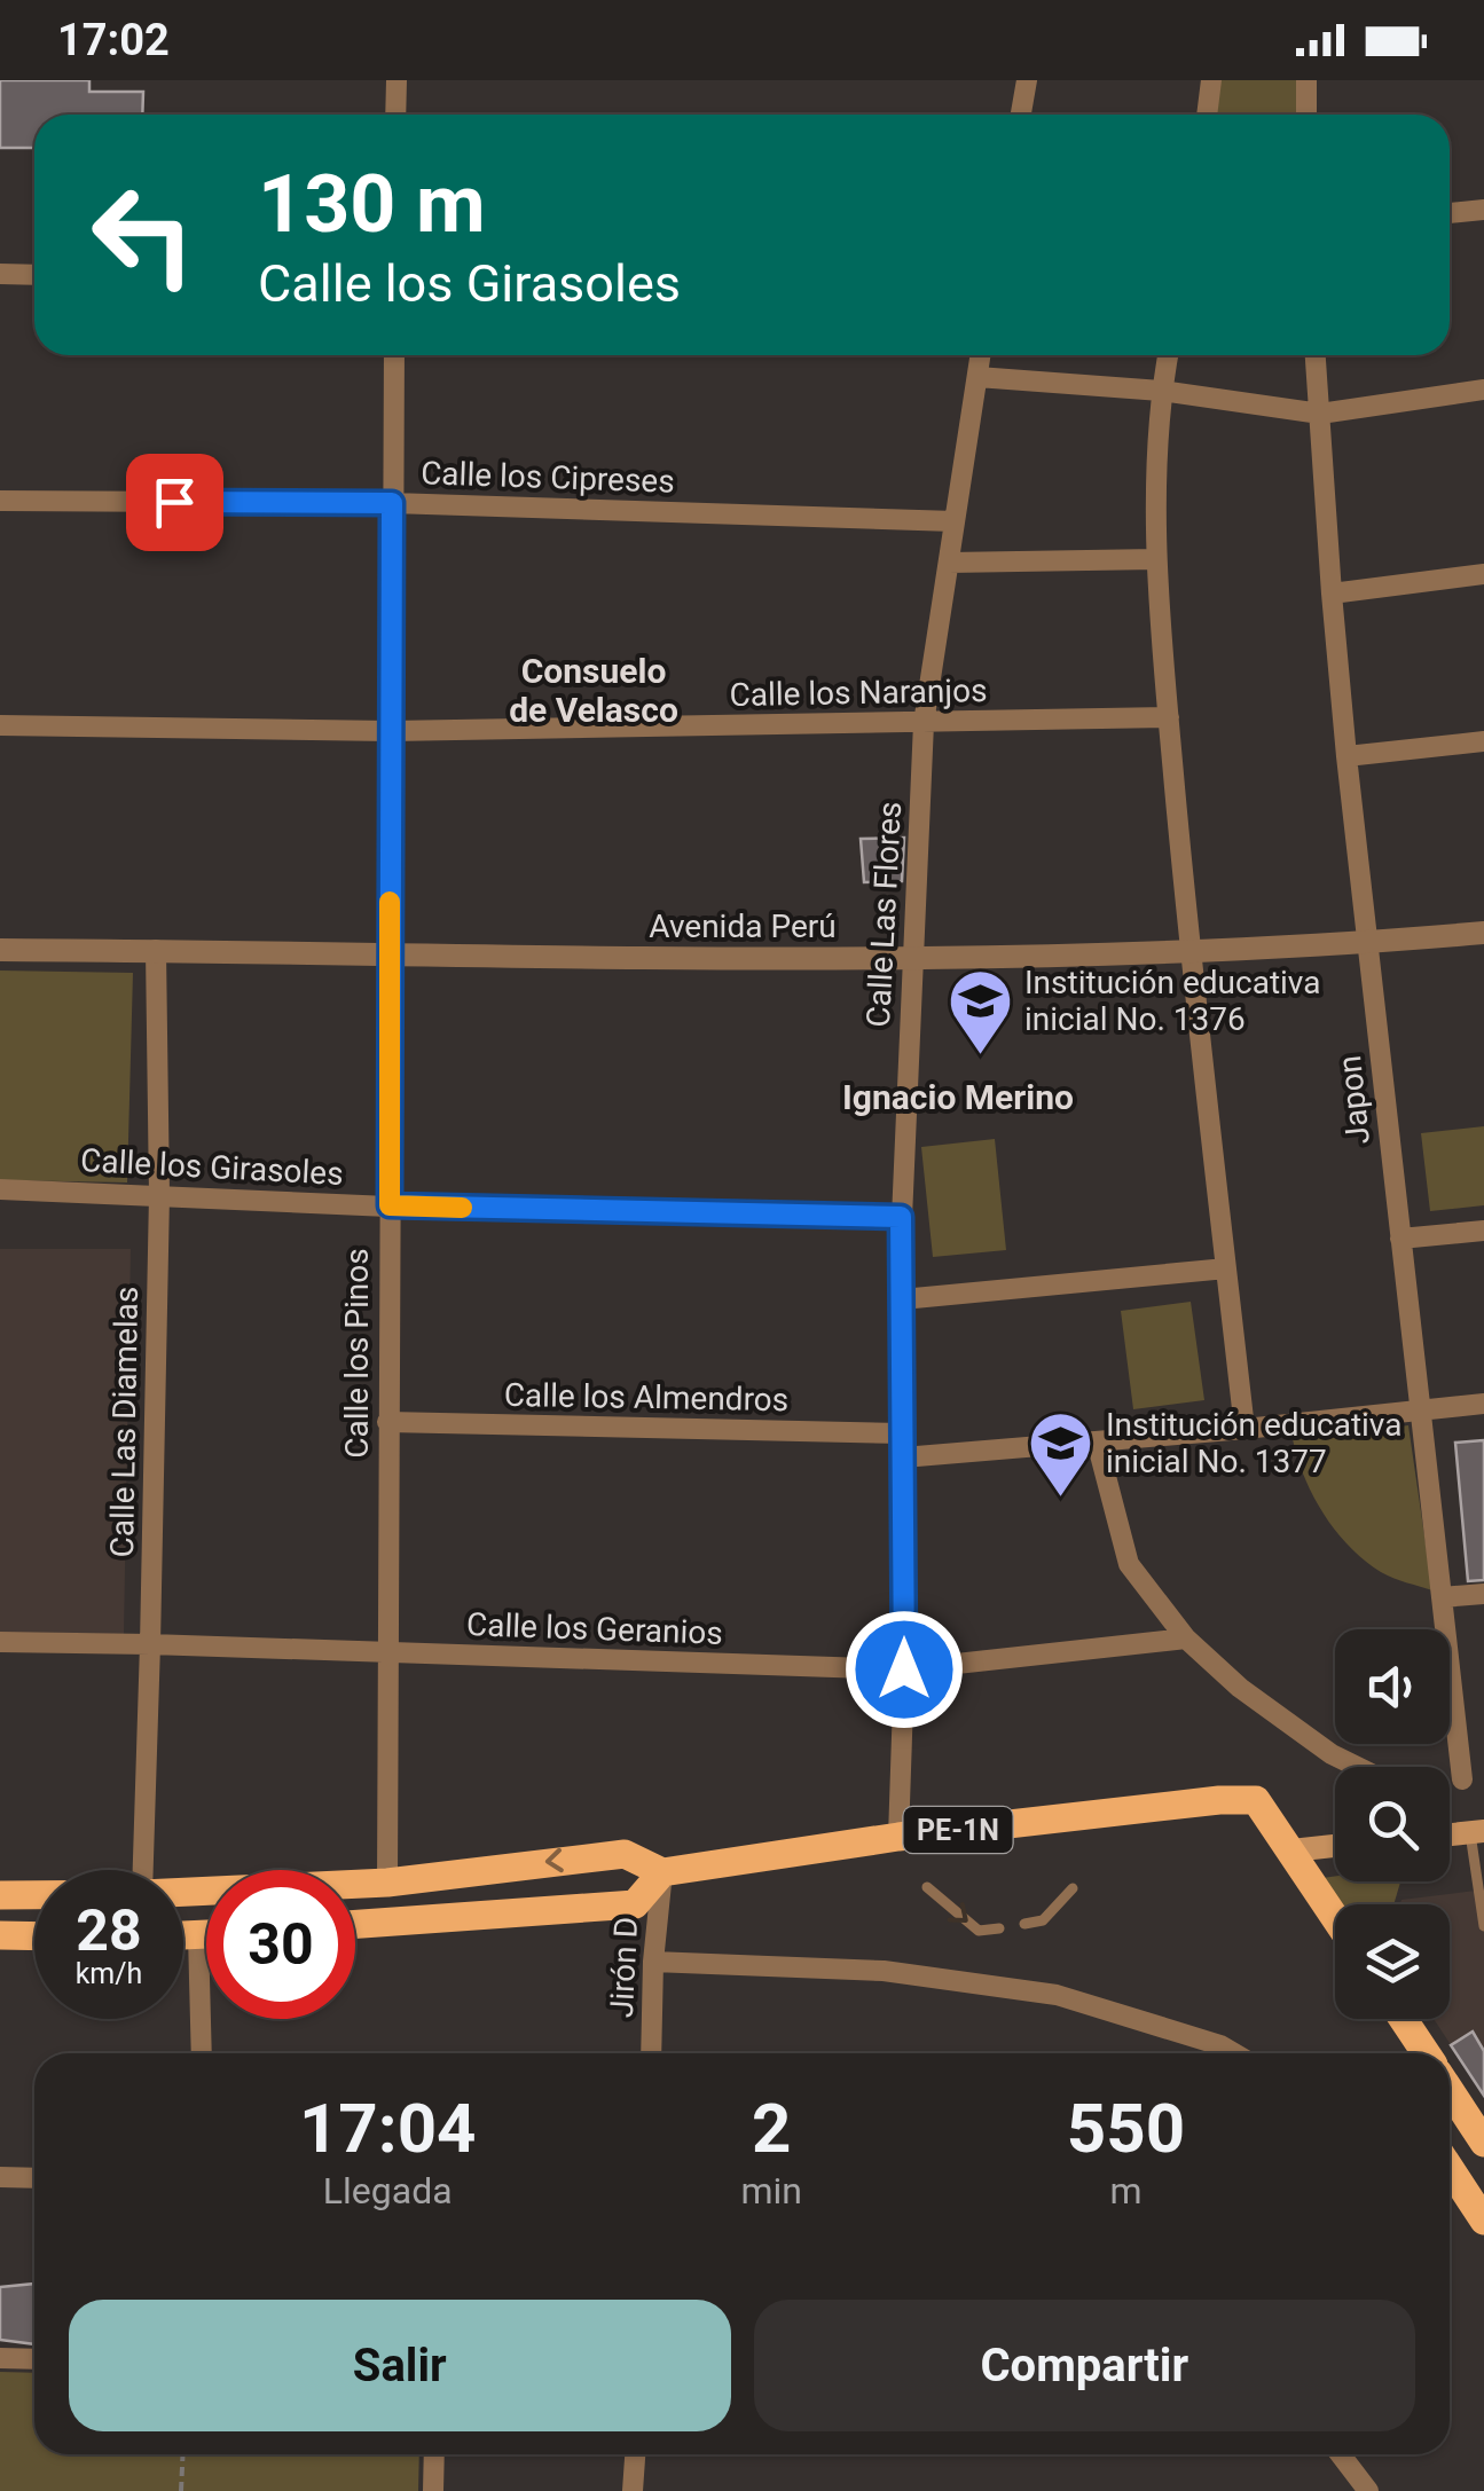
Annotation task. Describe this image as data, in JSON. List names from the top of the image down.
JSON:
{
  "streets": {
    "main road": ["PE-1N"],
    "street": [
      "Calle los Cipreses",
      "Calle los Naranjos",
      "Calle Las Flores",
      "Avenida Perú",
      "Japon",
      "Calle los Girasoles",
      "Calle los Pinos",
      "Calle los Almendros",
      "Calle Las Diamelas",
      "Calle los Geranios",
      "Jirón D"
    ]
  },
  "crossings": [
    ["Calle los Cipreses", "Calle Las Flores"],
    ["Calle los Cipreses", "Calle los Pinos"],
    ["Calle los Naranjos", "Calle Las Flores"],
    ["Calle los Naranjos", "Calle los Pinos"],
    ["Calle Las Flores", "Avenida Perú"],
    ["Calle Las Flores", "Calle los Girasoles"],
    ["Calle Las Flores", "Calle los Almendros"],
    ["Calle Las Flores", "Calle los Geranios"],
    ["Calle Las Flores", "PE-1N"],
    ["Avenida Perú", "Japon"],
    ["Avenida Perú", "Calle los Pinos"],
    ["Avenida Perú", "Calle Las Diamelas"],
    ["Calle los Girasoles", "Calle los Pinos"],
    ["Calle los Girasoles", "Calle Las Diamelas"],
    ["Calle los Pinos", "Calle los Almendros"],
    ["Calle los Pinos", "Calle los Geranios"],
    ["Calle los Pinos", "PE-1N"],
    ["Calle Las Diamelas", "Calle los Geranios"],
    ["PE-1N", "Jirón D"]
  ],
  "districts": ["Consuelo de Velasco", "Ignacio Merino"],
  "places": {
    "school or university": ["Institución educativa inicial No. 1376", "Institución educativa inicial No. 1377"]
  },
  "page": {
    "status": "17:02",
    "turn": ["130 m", "Calle los Girasoles"],
    "speed": "28 km/h",
    "limit": "30",
    "eta": [
      "17:04",
      "Llegada",
      "2",
      "min",
      "550",
      "m"
    ],
    "buttons": ["Salir", "Compartir"]
  }
}
